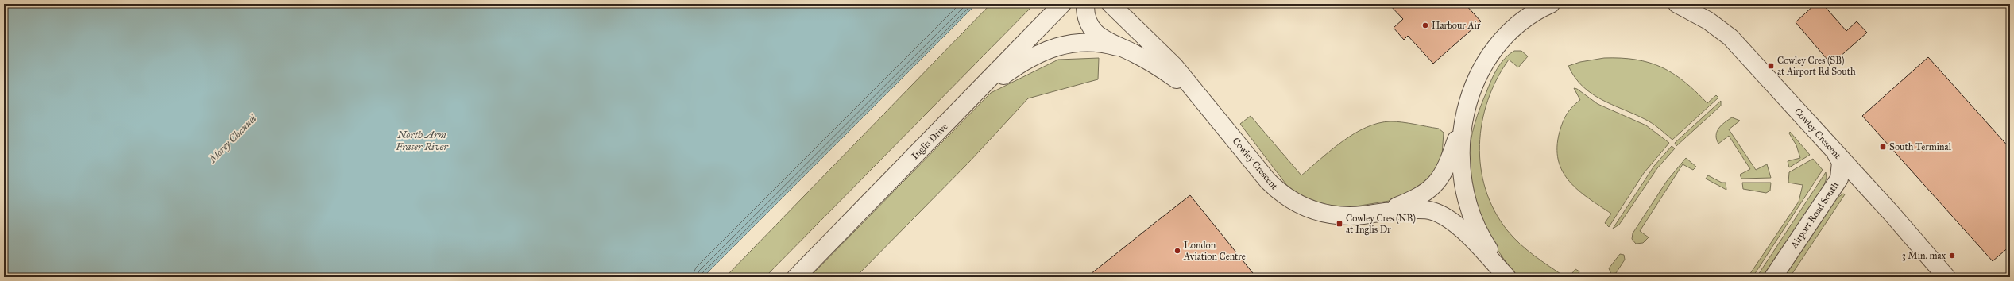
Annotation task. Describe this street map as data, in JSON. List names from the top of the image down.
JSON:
{
  "streets": {
    "street": ["Cowley Crescent", "Inglis Drive", "Airport Road South"]
  },
  "crossings": [
    ["Cowley Crescent", "Airport Road South"]
  ],
  "water": ["North Arm Fraser River", "Morey Channel"],
  "places": {
    "other": ["Harbour Air", "London Aviation Centre", "3 Min. max"],
    "transit": ["Cowley Cres (SB) at Airport Rd South", "South Terminal", "Cowley Cres (NB) at Inglis Dr"]
  }
}
